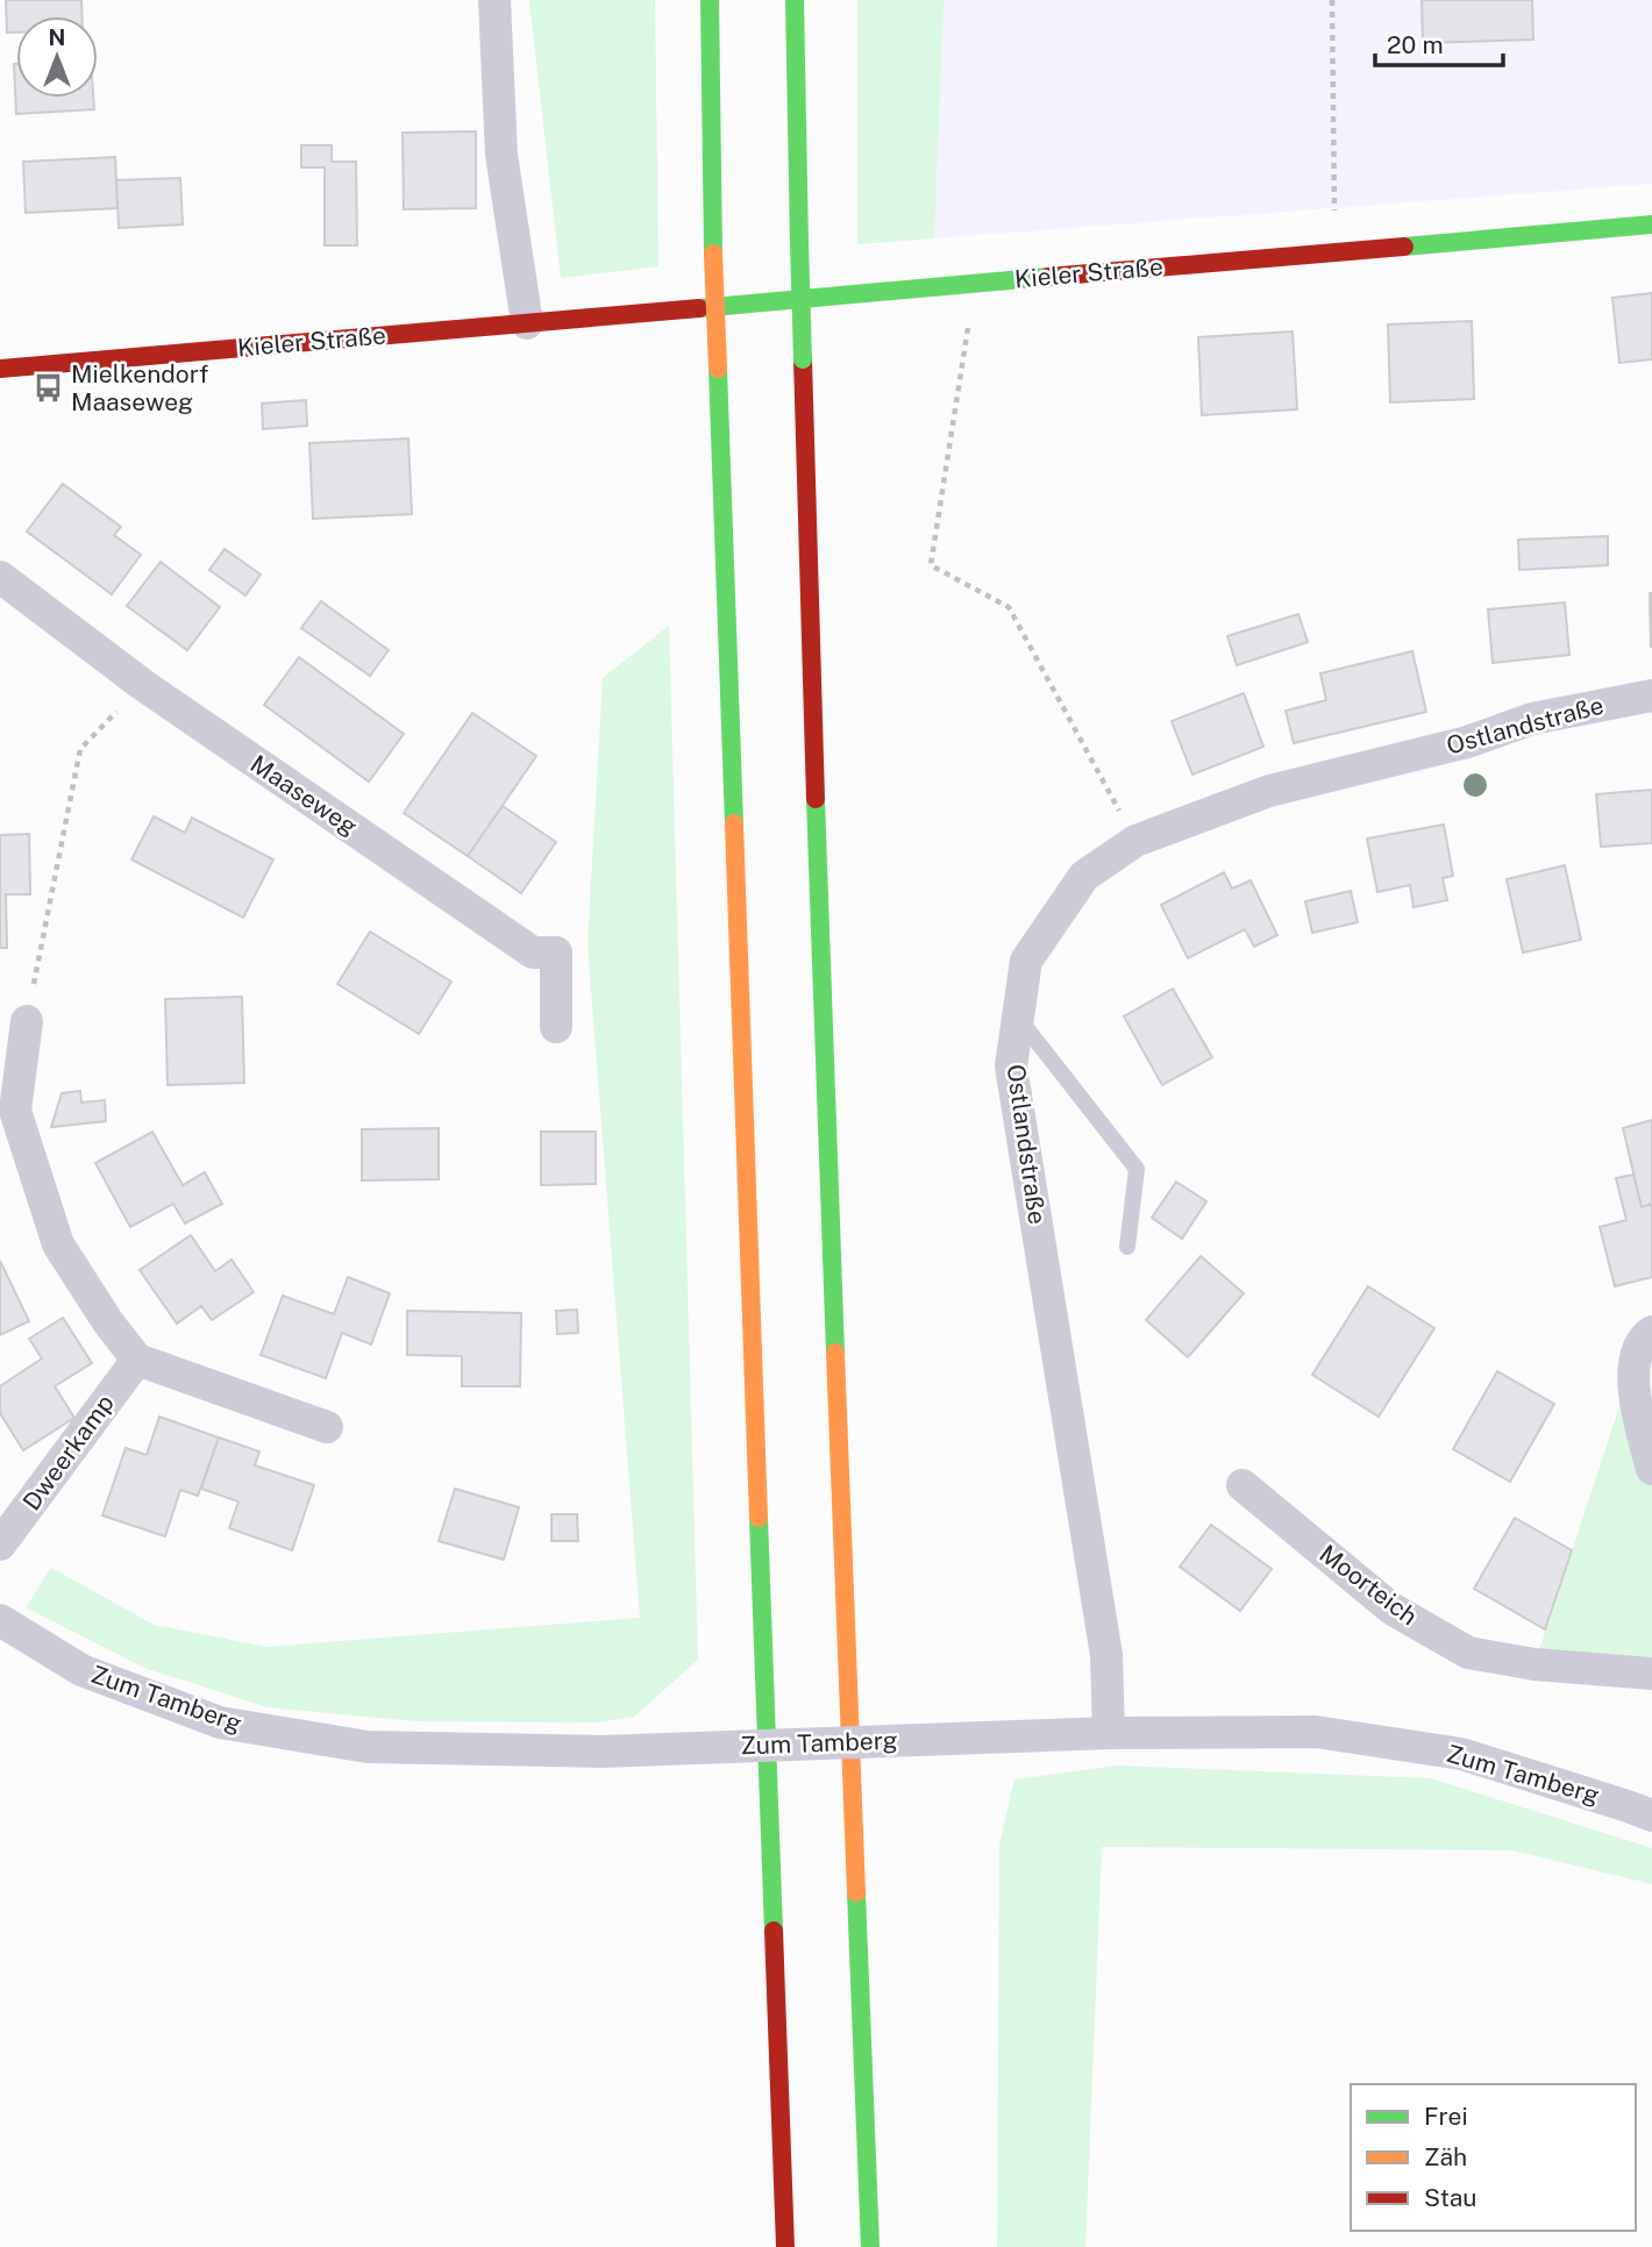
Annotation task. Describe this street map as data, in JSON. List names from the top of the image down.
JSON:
{
  "streets": {
    "main road": ["Kieler Straße"],
    "street": [
      "Ostlandstraße",
      "Maaseweg",
      "Dweerkamp",
      "Moorteich",
      "Zum Tamberg"
    ]
  },
  "crossings": [
    ["Ostlandstraße", "Zum Tamberg"]
  ],
  "places": {
    "bus stop": ["Mielkendorf Maaseweg"]
  },
  "legend": ["Frei", "Zäh", "Stau"],
  "scale_bar": "20 m",
  "north": "top"
}
